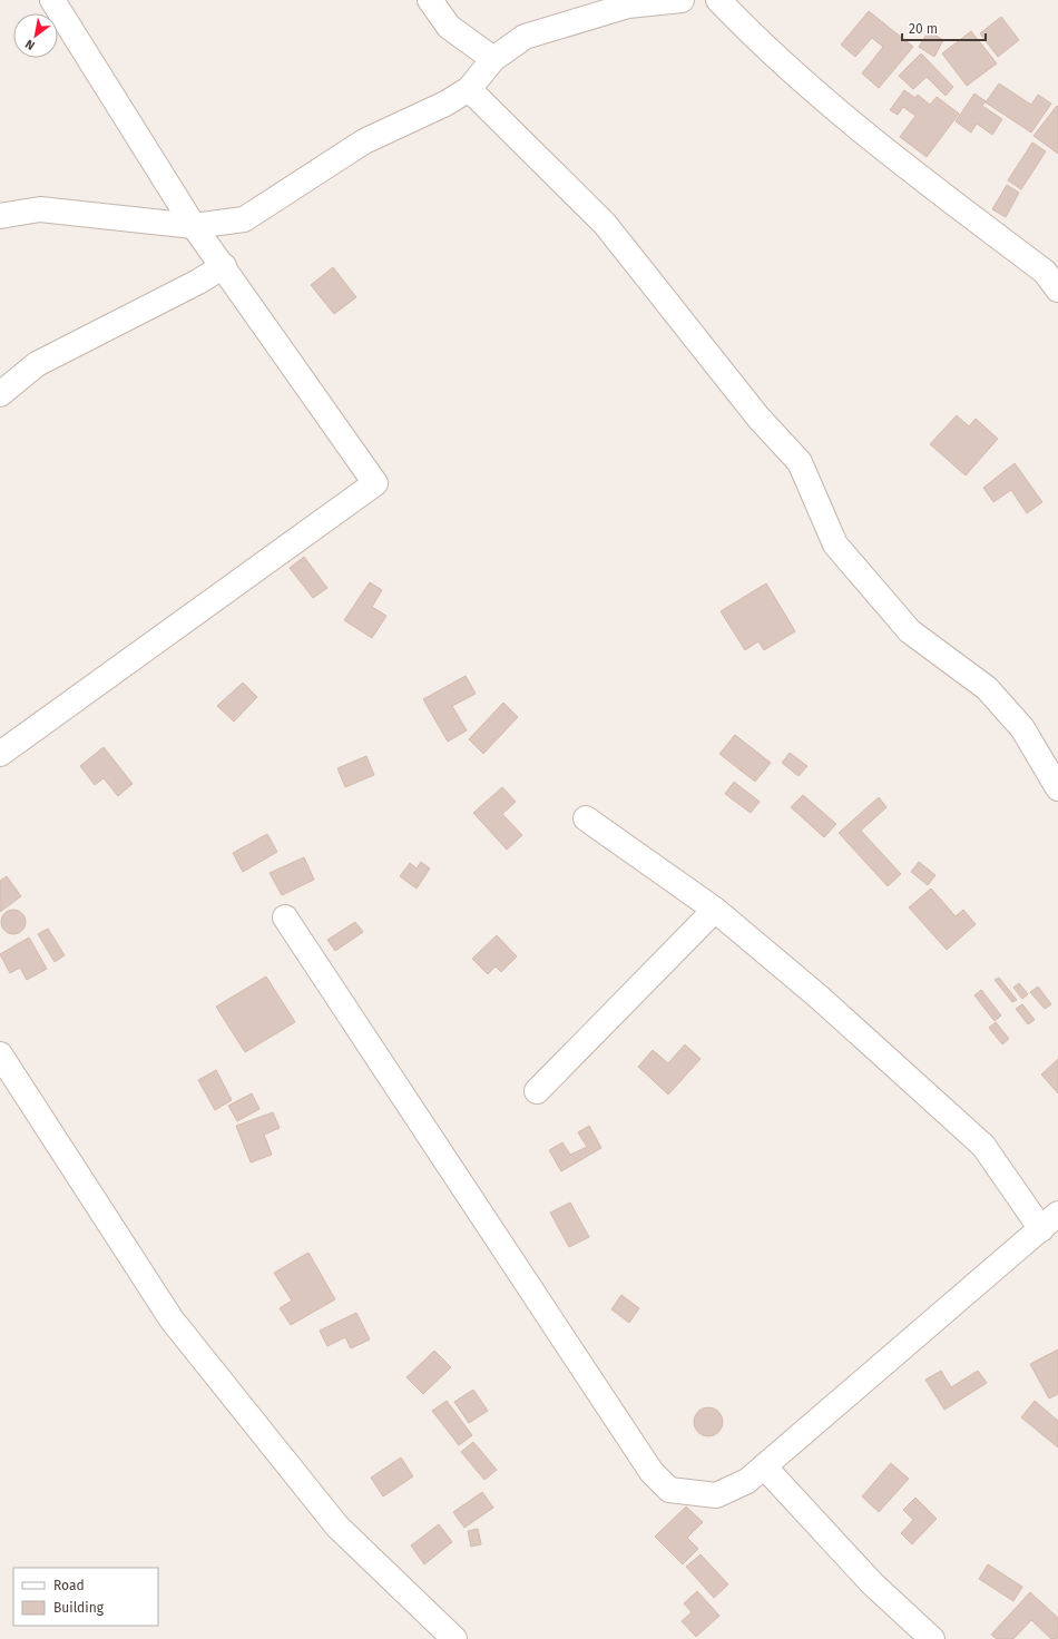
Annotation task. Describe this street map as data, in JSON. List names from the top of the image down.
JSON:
{
  "legend": ["Road", "Building"],
  "scale_bar": "20 m",
  "north": "bottom left"
}
